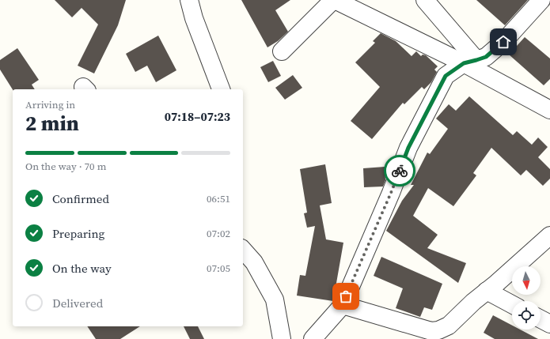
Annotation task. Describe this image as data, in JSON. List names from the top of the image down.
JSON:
{
  "north": "bottom",
  "page": {
    "heading": ["2 min", "Arriving in", "07:18–07:23"],
    "bar": "On the way · 70 m",
    "list": [
      ["Confirmed", "06:51"],
      ["Preparing", "07:02"],
      ["On the way", "07:05"],
      "Delivered"
    ]
  }
}
